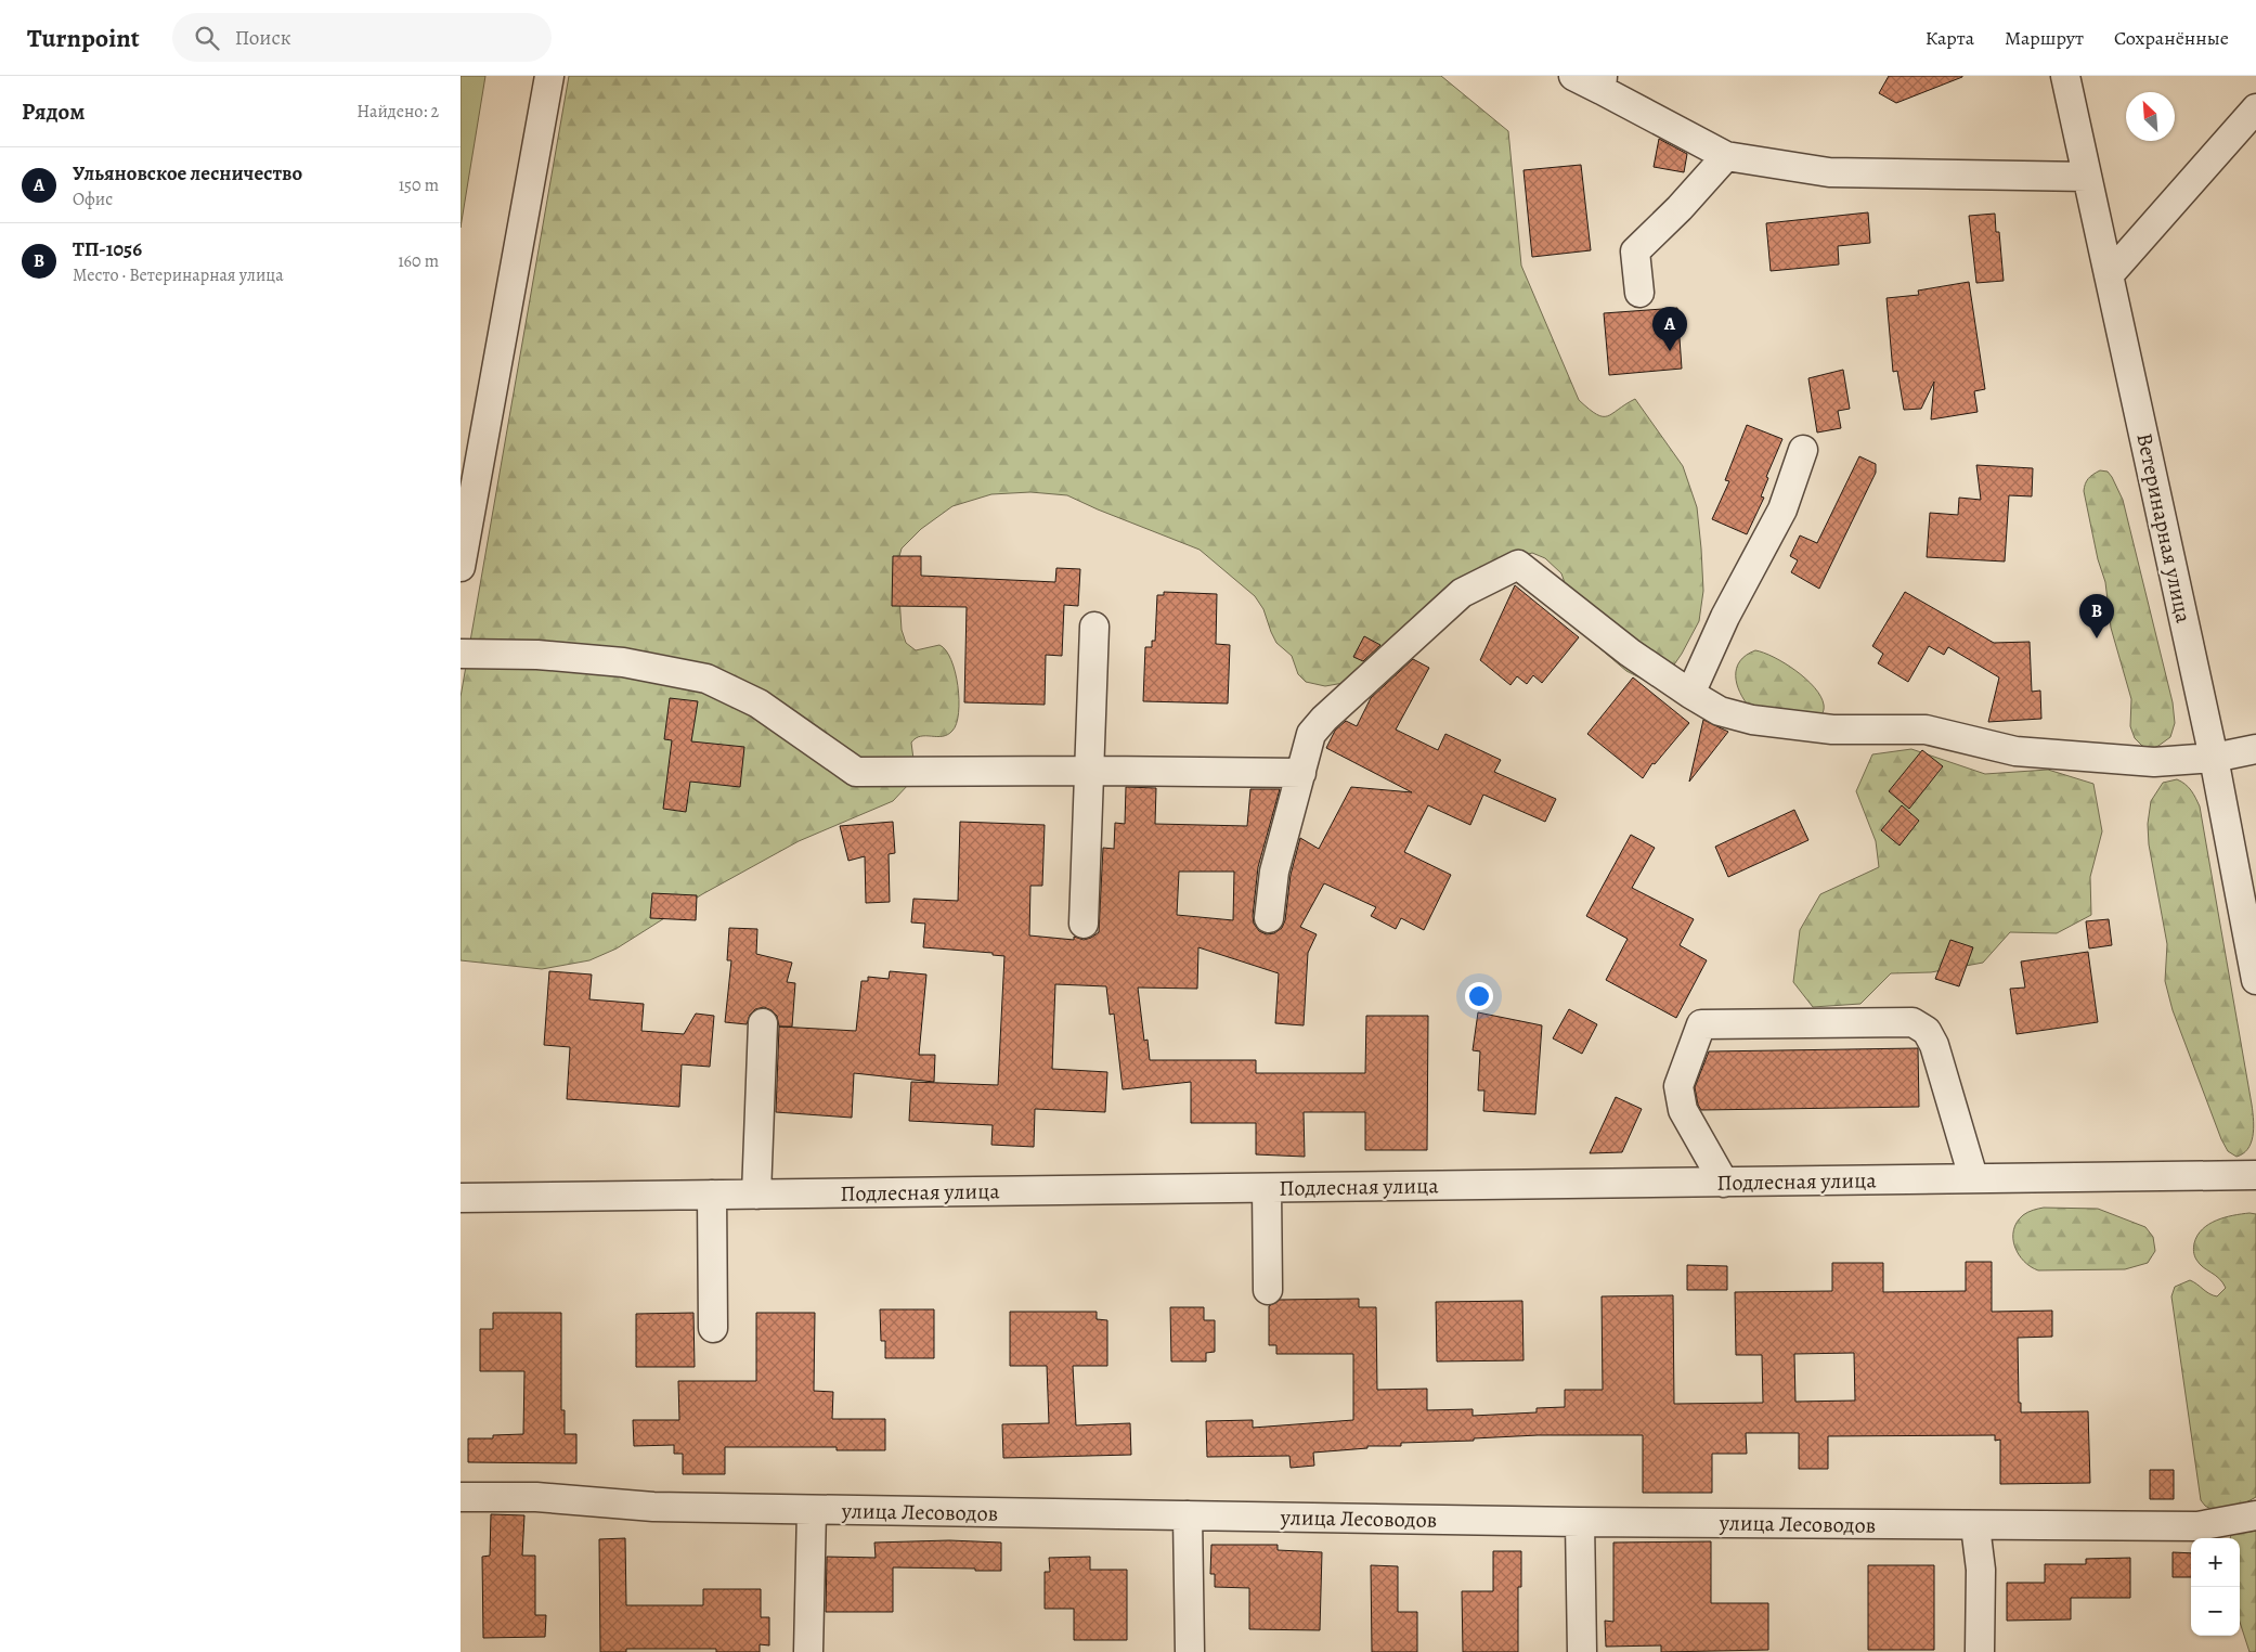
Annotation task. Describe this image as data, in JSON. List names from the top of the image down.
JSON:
{
  "streets": {
    "street": ["Ветеринарная улица", "Подлесная улица", "улица Лесоводов"]
  },
  "north": "top left",
  "page": {
    "header": "Turnpoint",
    "search": "Поиск",
    "nav": ["Карта", "Маршрут", "Сохранённые"],
    "heading": ["Рядом", "Найдено: 2"],
    "list": [
      {
        "mark": "A",
        "name": "Ульяновское лесничество",
        "note": "Офис",
        "value": "150 m"
      },
      {
        "mark": "B",
        "name": "ТП-1056",
        "note": "Место · Ветеринарная улица",
        "value": "160 m"
      }
    ],
    "pins": ["A", "B"],
    "map_buttons": ["+", "−"]
  }
}
